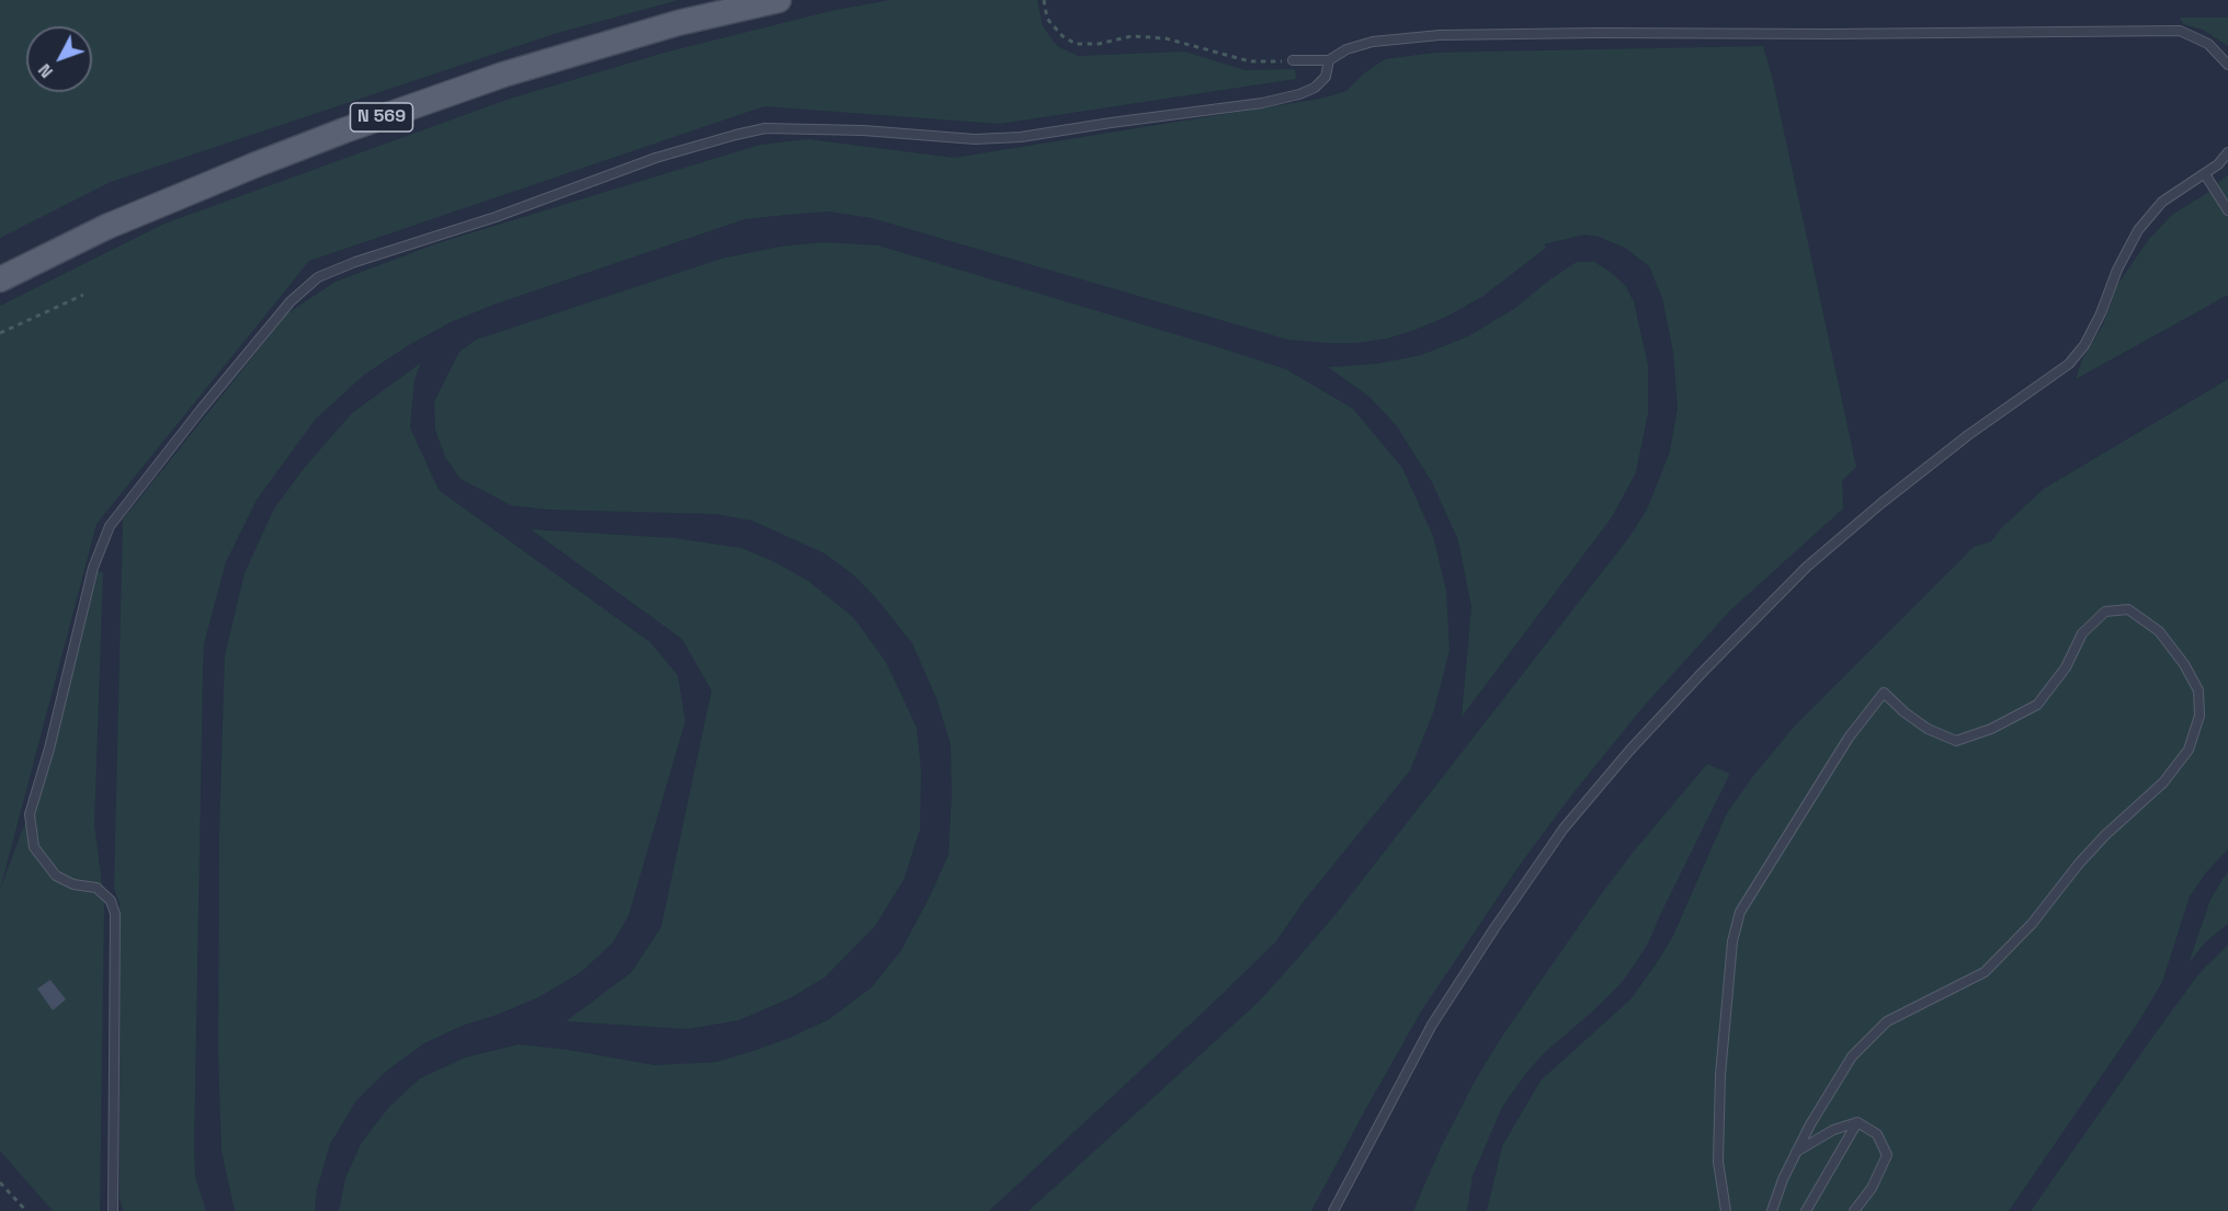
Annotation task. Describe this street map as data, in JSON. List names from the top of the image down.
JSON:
{
  "streets": {
    "main road": ["N 569"]
  },
  "north": "bottom left"
}
